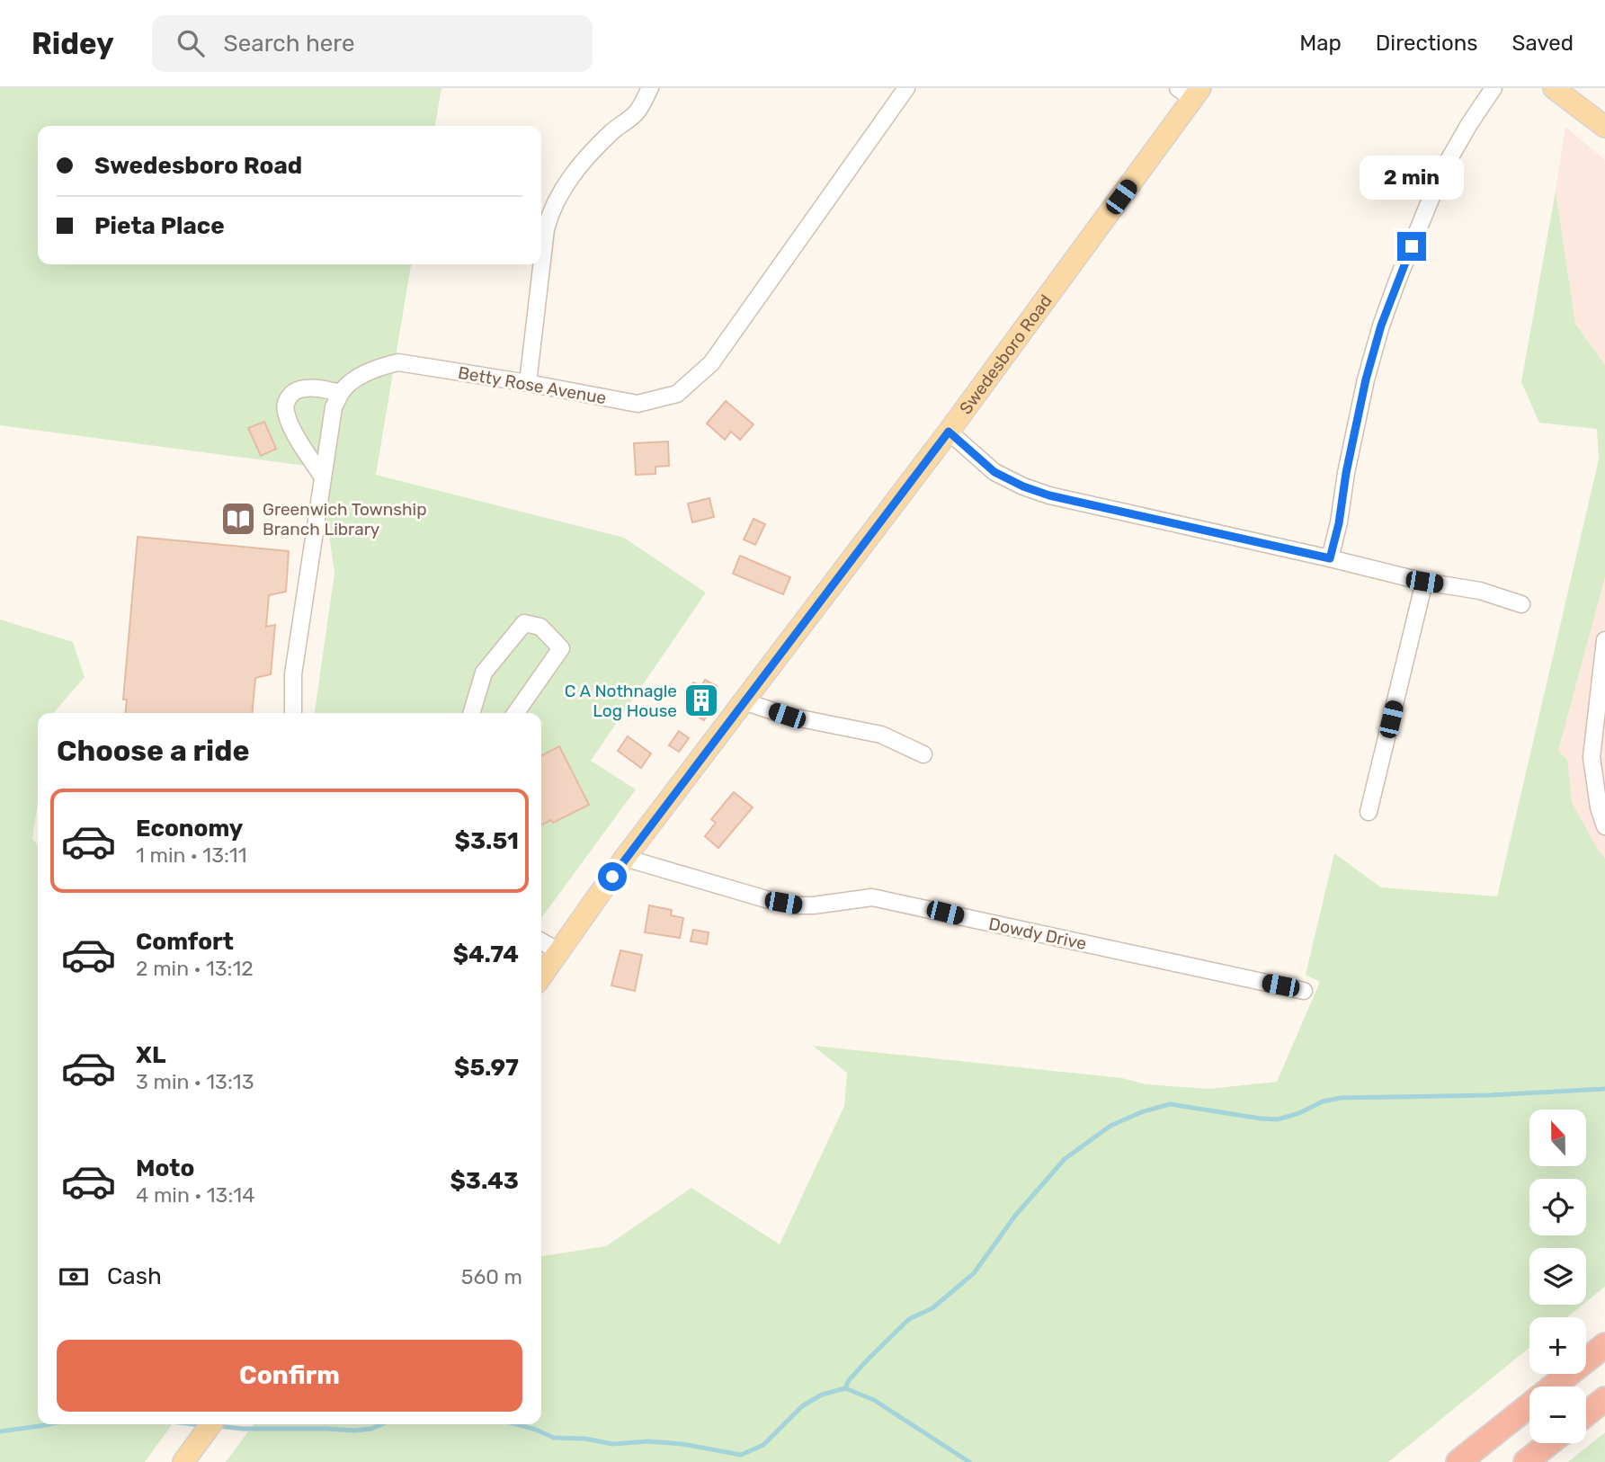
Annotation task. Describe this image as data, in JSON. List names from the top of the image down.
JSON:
{
  "streets": {
    "main road": ["Swedesboro Road"],
    "street": ["Betty Rose Avenue", "Dowdy Drive"]
  },
  "crossings": [
    ["Swedesboro Road", "Dowdy Drive"]
  ],
  "places": {
    "library": ["Greenwich Township Branch Library"],
    "building": ["C A Nothnagle Log House"]
  },
  "north": "top",
  "page": {
    "header": "Ridey",
    "search": "Search here",
    "nav": ["Map", "Directions", "Saved"],
    "banner": ["Swedesboro Road", "Pieta Place"],
    "bubble": "2 min",
    "heading": "Choose a ride",
    "list": [
      {
        "name": "Economy",
        "note": "1 min · 13:11",
        "value": "$3.51"
      },
      {
        "name": "Comfort",
        "note": "2 min · 13:12",
        "value": "$4.74"
      },
      {
        "name": "XL",
        "note": "3 min · 13:13",
        "value": "$5.97"
      },
      {
        "name": "Moto",
        "note": "4 min · 13:14",
        "value": "$3.43"
      }
    ],
    "map_buttons": ["+", "−"],
    "pay": ["Cash", "560 m"],
    "buttons": "Confirm"
  }
}
